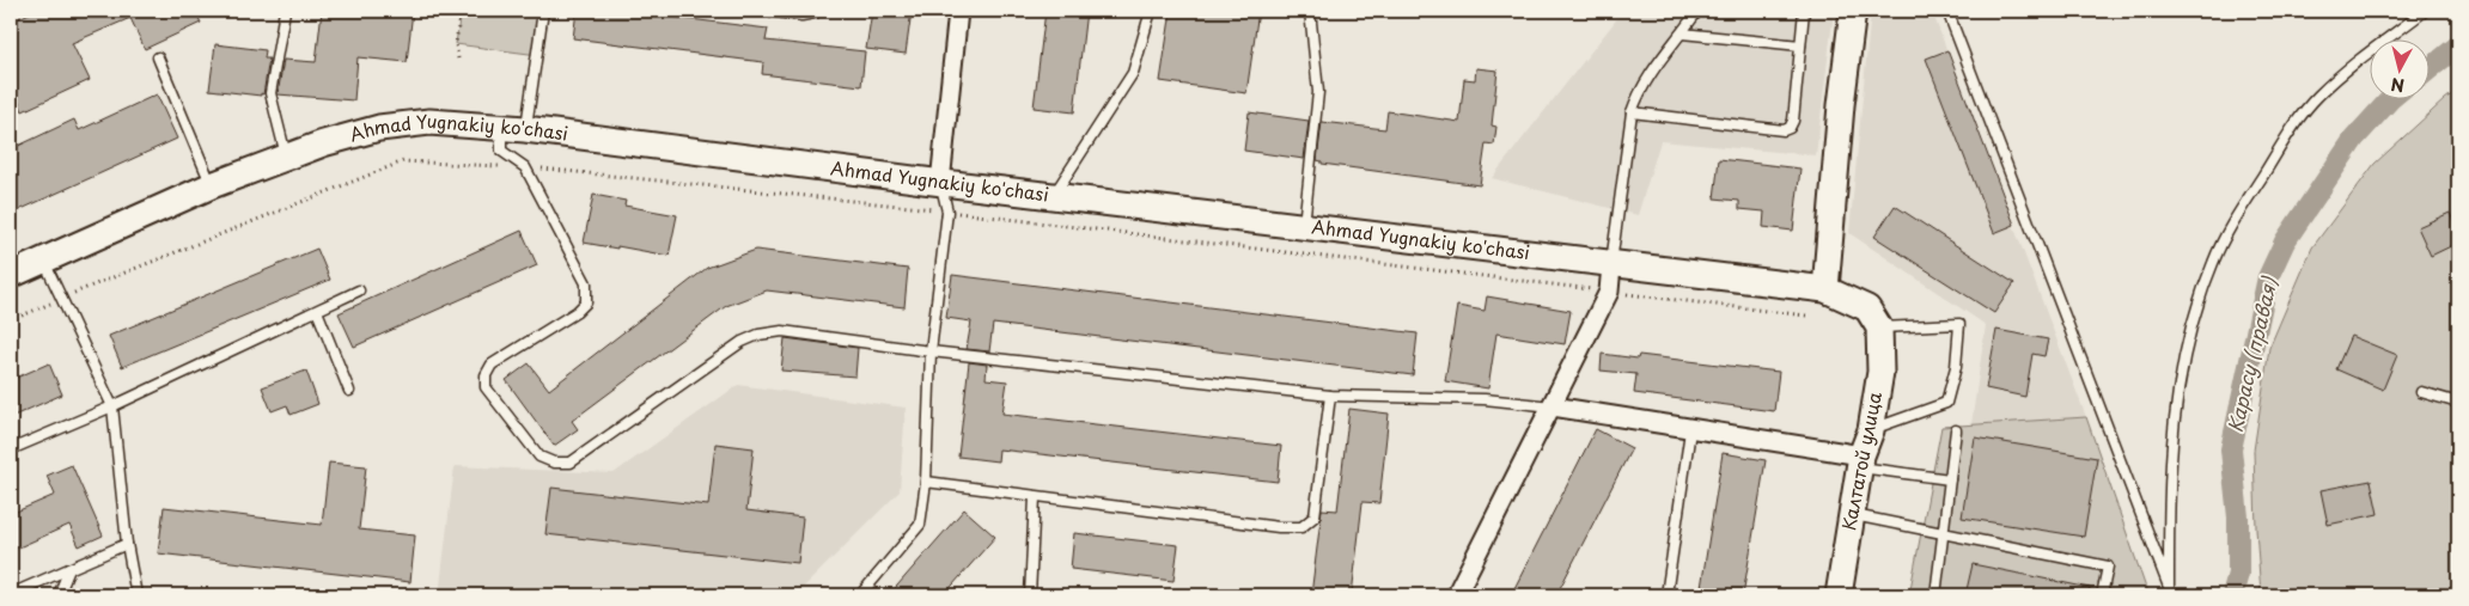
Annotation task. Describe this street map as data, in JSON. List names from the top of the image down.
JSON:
{
  "streets": {
    "street": ["Ahmad Yugnakiy ko'chasi", "Калтатой улица"]
  },
  "crossings": [
    ["Ahmad Yugnakiy ko'chasi", "Калтатой улица"]
  ],
  "water": ["Карасу (правая)"],
  "north": "bottom"
}
